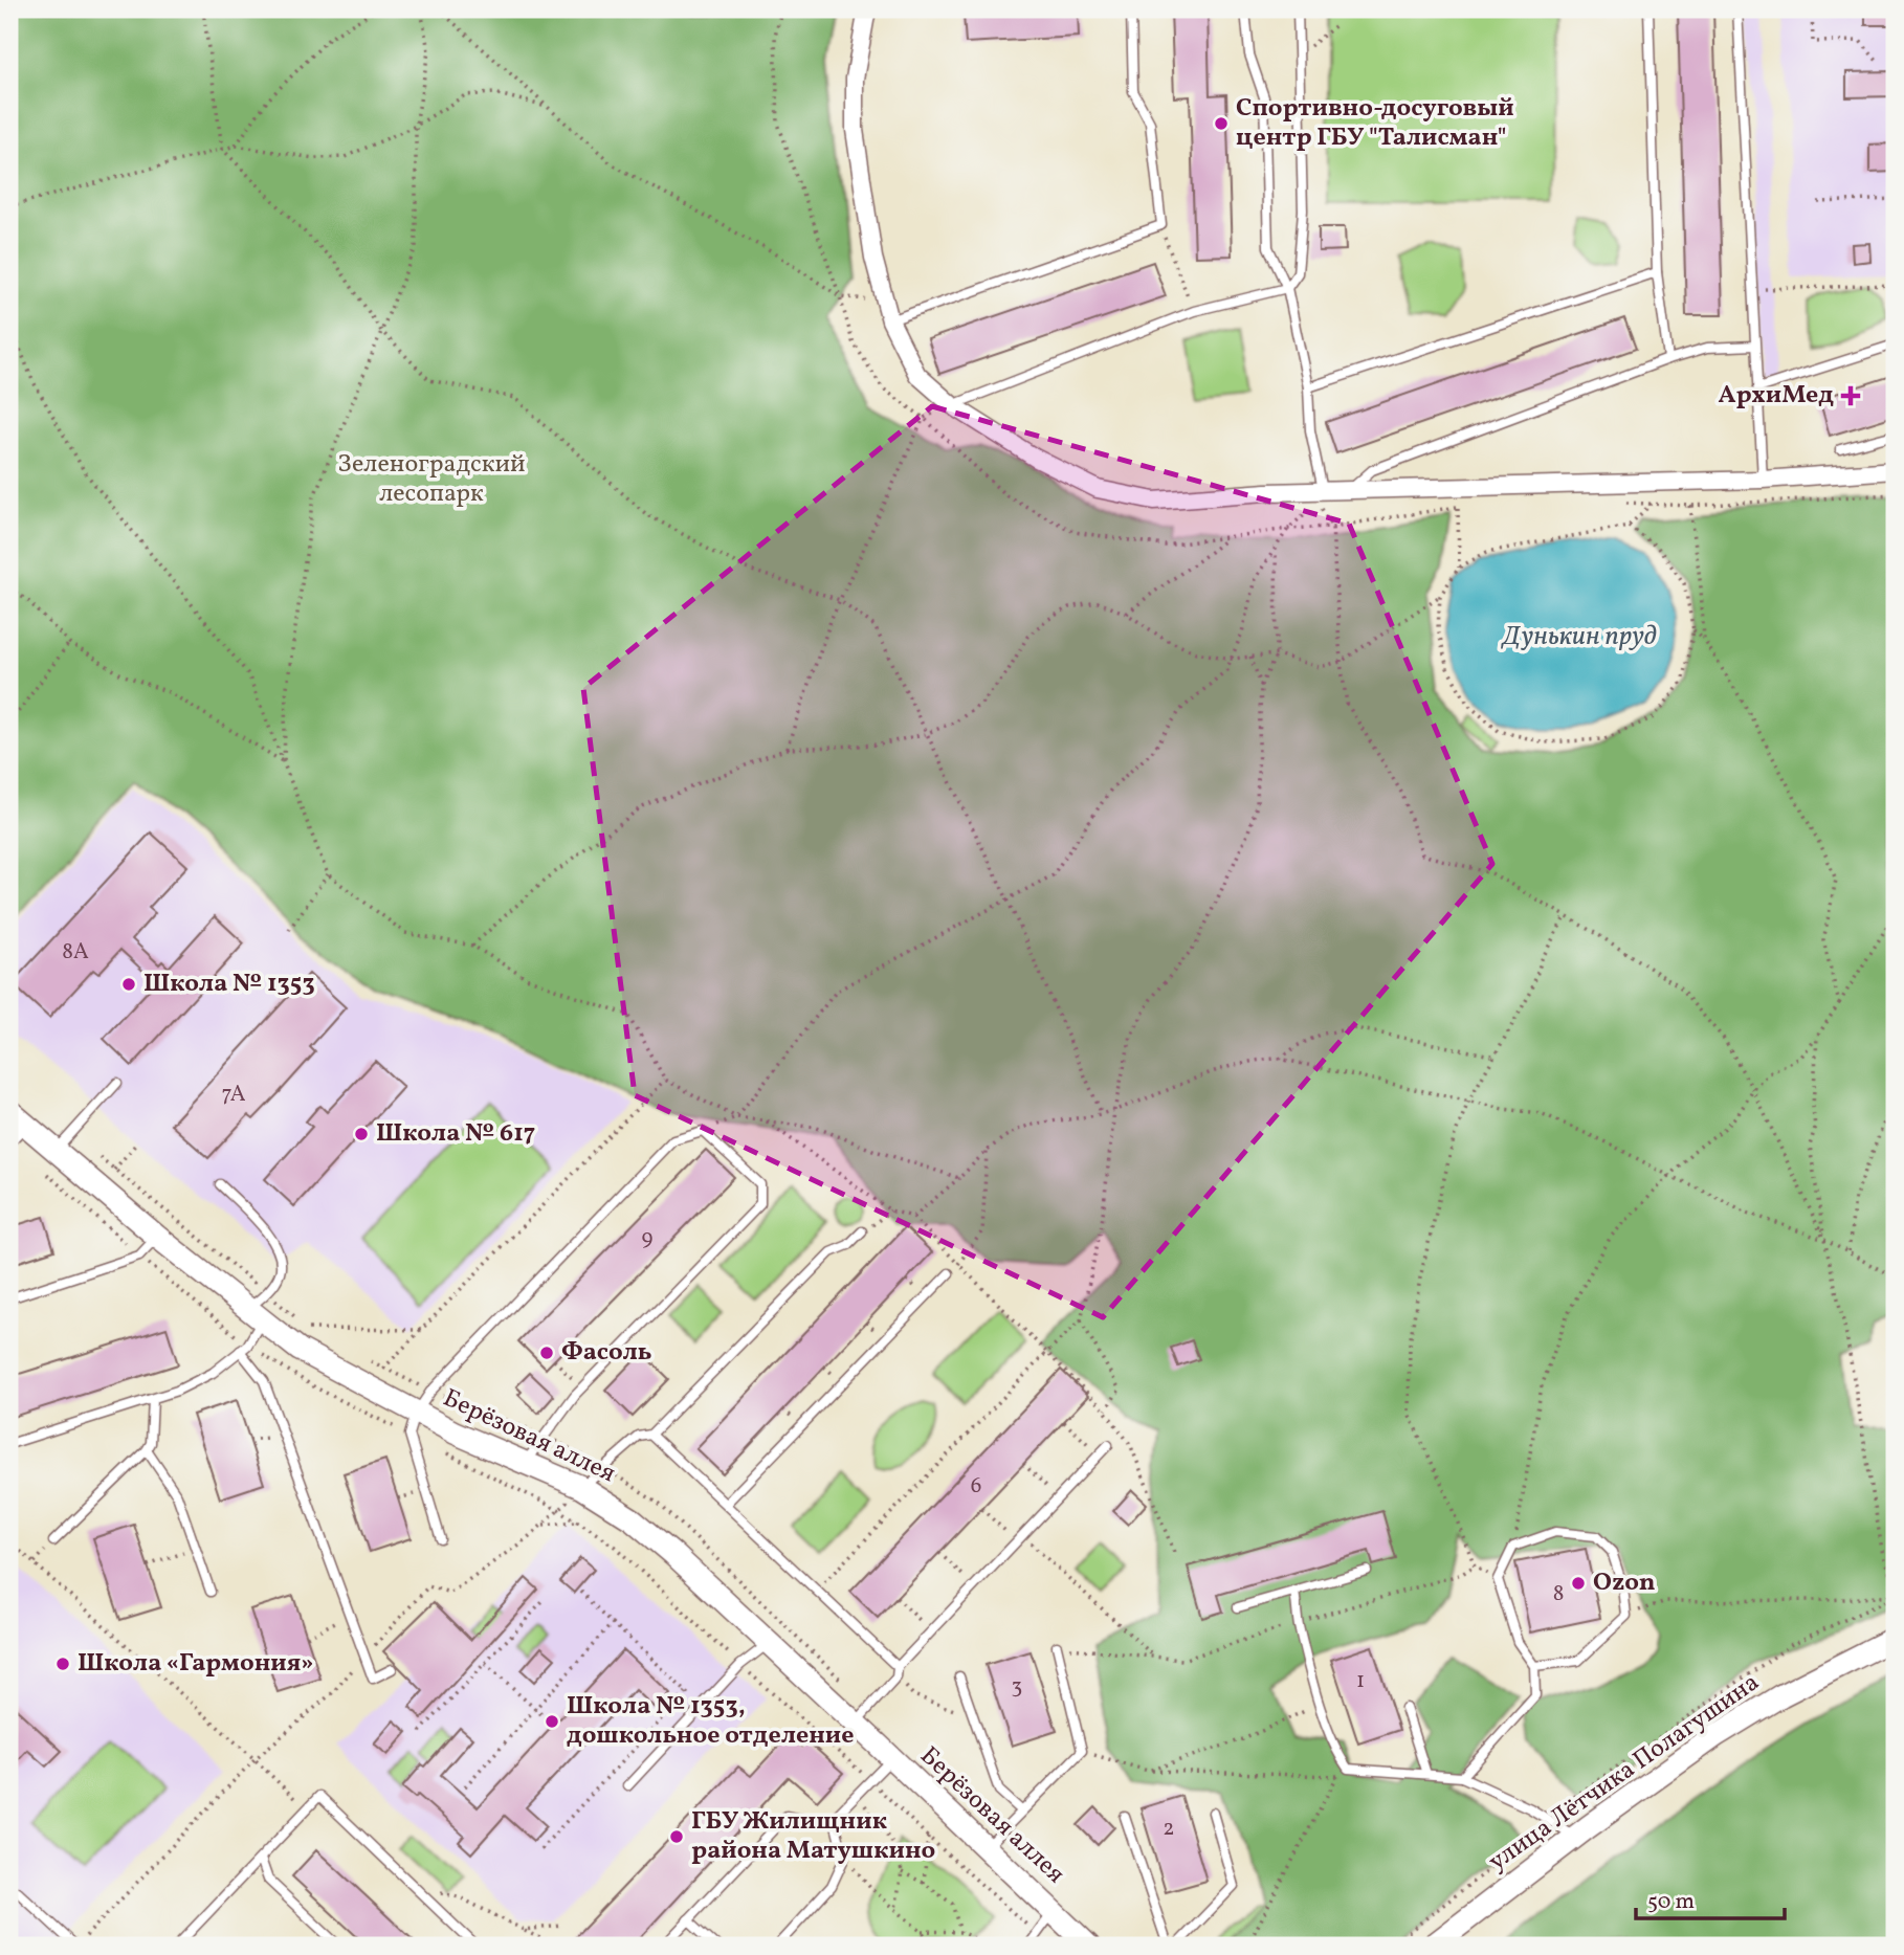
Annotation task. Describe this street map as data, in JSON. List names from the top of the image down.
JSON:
{
  "streets": {
    "street": ["Берёзовая аллея", "улица Лётчика Полагушина"]
  },
  "water": ["Дунькин пруд"],
  "parks": ["Зеленоградский лесопарк"],
  "places": {
    "other": [
      "Спортивно-досуговый центр ГБУ \"Талисман\"",
      "Школа № 1353",
      "Школа № 617",
      "Фасоль",
      "Ozon",
      "Школа «Гармония»",
      "Школа № 1353, дошкольное отделение",
      "ГБУ Жилищник района Матушкино"
    ],
    "health": ["АрхиМед"]
  },
  "house_numbers": [
    "8А",
    "7А",
    "9",
    "6",
    "8",
    "1",
    "3",
    "2"
  ],
  "scale_bar": "50 m"
}
